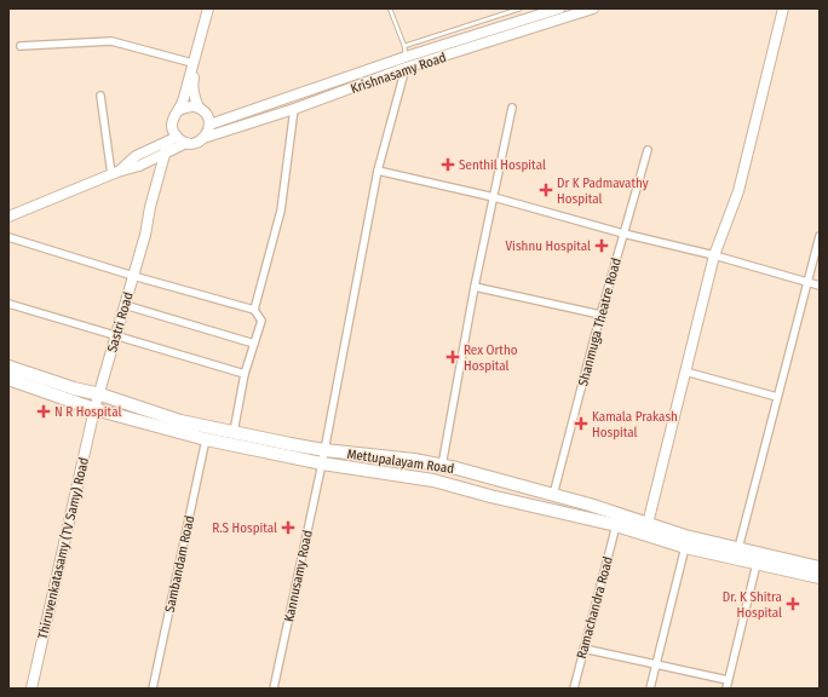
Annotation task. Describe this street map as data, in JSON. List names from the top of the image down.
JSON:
{
  "streets": {
    "highway": ["Mettupalayam Road"],
    "main road": ["Krishnasamy Road", "Sastri Road", "Thiruvenkatasamy (TV Samy) Road"],
    "street": [
      "Shanmuga Theatre Road",
      "Sambandam Road",
      "Kannusamy Road",
      "Ramachandra Road"
    ]
  },
  "crossings": [
    ["Krishnasamy Road", "Sastri Road"],
    ["Krishnasamy Road", "Kannusamy Road"],
    ["Sastri Road", "Mettupalayam Road"],
    ["Sastri Road", "Thiruvenkatasamy (TV Samy) Road"],
    ["Shanmuga Theatre Road", "Mettupalayam Road"],
    ["Mettupalayam Road", "Thiruvenkatasamy (TV Samy) Road"],
    ["Mettupalayam Road", "Sambandam Road"],
    ["Mettupalayam Road", "Kannusamy Road"],
    ["Mettupalayam Road", "Ramachandra Road"]
  ],
  "places": {
    "health": [
      "Senthil Hospital",
      "Dr K Padmavathy Hospital",
      "Vishnu Hospital",
      "Rex Ortho Hospital",
      "N R Hospital",
      "Kamala Prakash Hospital",
      "R.S Hospital",
      "Dr. K Shitra Hospital"
    ]
  }
}
